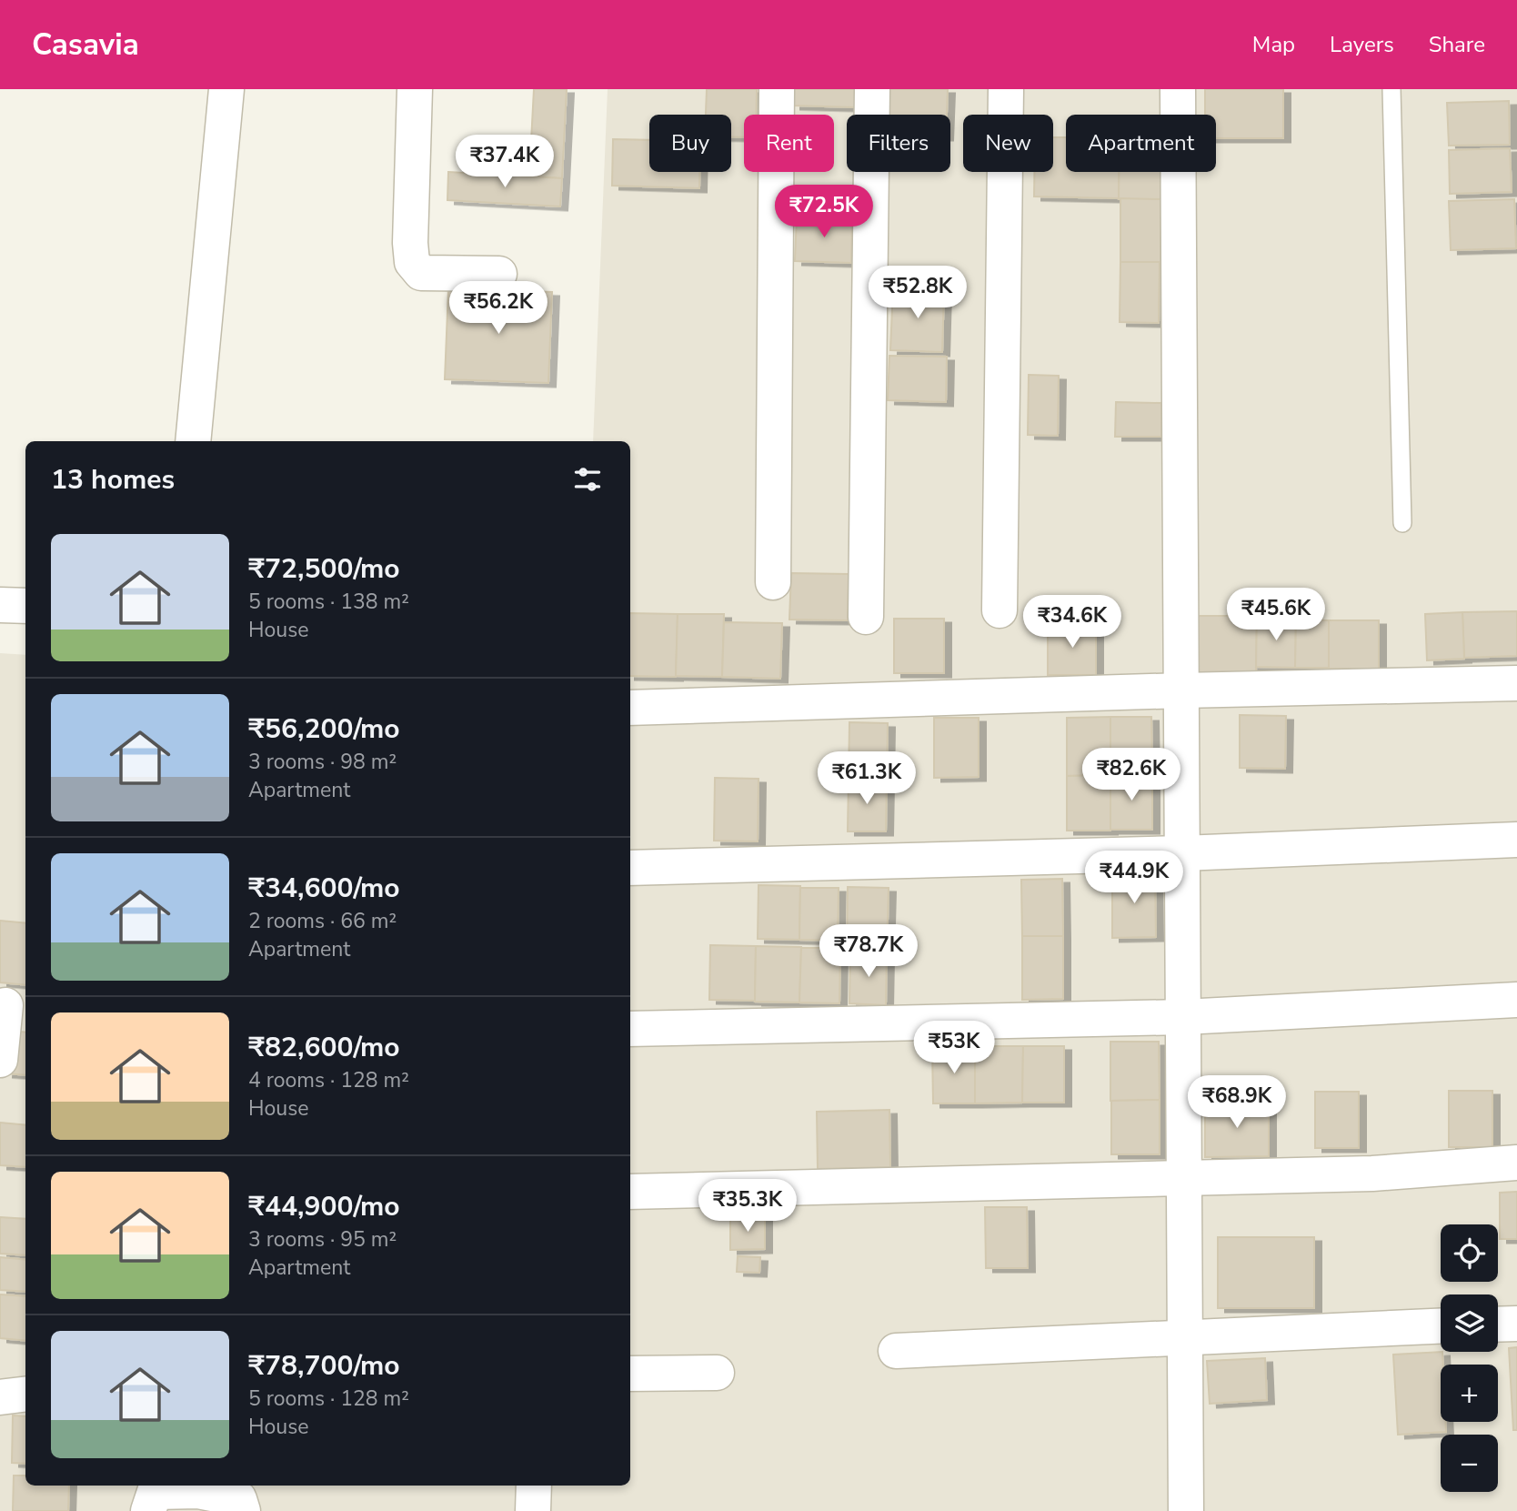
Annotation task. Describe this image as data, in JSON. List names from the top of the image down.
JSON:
{
  "page": {
    "header": "Casavia",
    "nav": ["Map", "Layers", "Share"],
    "chip": [
      "Buy",
      "Rent",
      "Filters",
      "New",
      "Apartment"
    ],
    "price": [
      "₹37.4K",
      "₹72.5K",
      "₹52.8K",
      "₹56.2K",
      "₹45.6K",
      "₹34.6K",
      "₹82.6K",
      "₹61.3K",
      "₹44.9K",
      "₹78.7K",
      "₹53K",
      "₹68.9K",
      "₹35.3K"
    ],
    "heading": "13 homes",
    "list": [
      {
        "name": "₹72,500/mo",
        "note": "5 rooms · 138 m² · House"
      },
      {
        "name": "₹56,200/mo",
        "note": "3 rooms · 98 m² · Apartment"
      },
      {
        "name": "₹34,600/mo",
        "note": "2 rooms · 66 m² · Apartment"
      },
      {
        "name": "₹82,600/mo",
        "note": "4 rooms · 128 m² · House"
      },
      {
        "name": "₹44,900/mo",
        "note": "3 rooms · 95 m² · Apartment"
      },
      {
        "name": "₹78,700/mo",
        "note": "5 rooms · 128 m² · House"
      }
    ],
    "map_buttons": ["+", "−"]
  }
}
